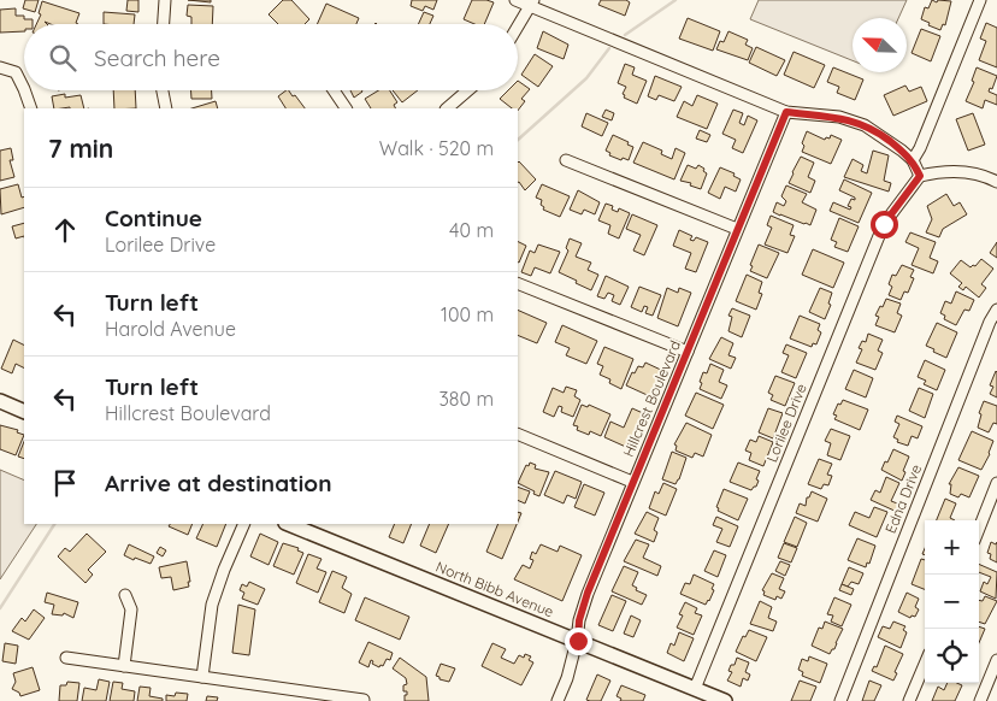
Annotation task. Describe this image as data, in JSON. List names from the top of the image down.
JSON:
{
  "streets": {
    "main road": ["North Bibb Avenue"],
    "street": ["Hillcrest Boulevard", "Lorilee Drive", "Edna Drive"]
  },
  "crossings": [
    ["Hillcrest Boulevard", "North Bibb Avenue"],
    ["Lorilee Drive", "North Bibb Avenue"]
  ],
  "north": "top left",
  "page": {
    "search": "Search here",
    "heading": ["7 min", "Walk · 520 m"],
    "list": [
      ["Continue", "Lorilee Drive", "40 m"],
      ["Turn left", "Harold Avenue", "100 m"],
      ["Turn left", "Hillcrest Boulevard", "380 m"],
      "Arrive at destination"
    ],
    "map_buttons": ["+", "−"]
  }
}
